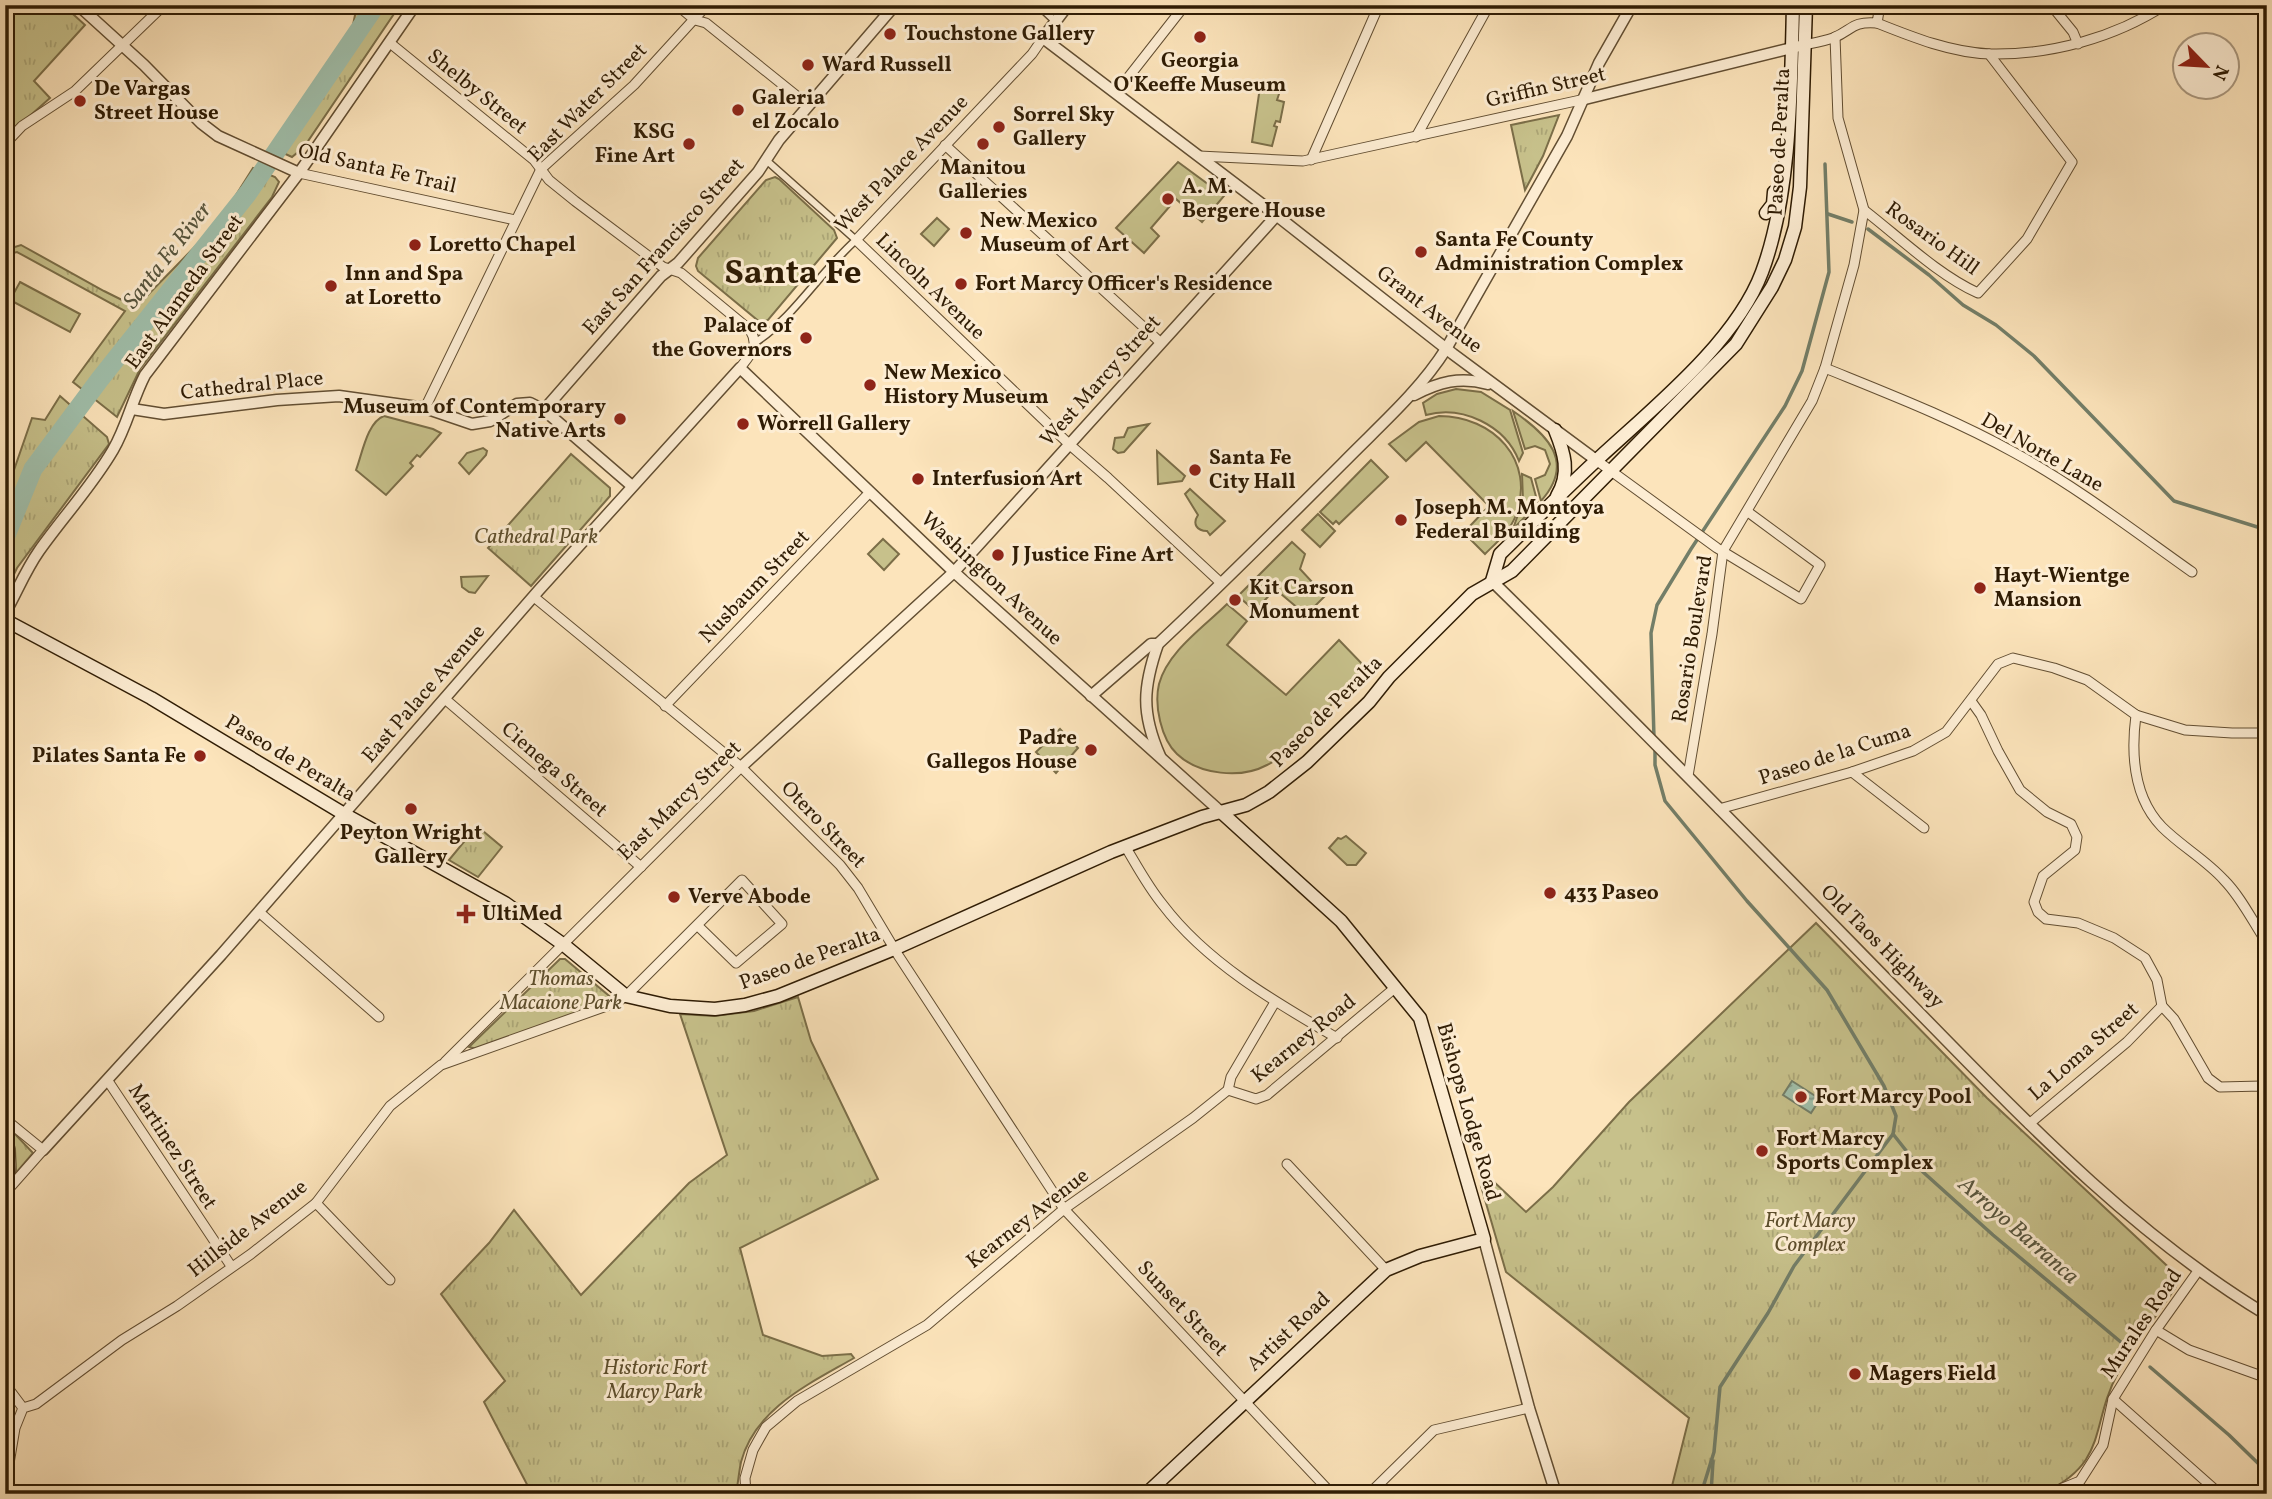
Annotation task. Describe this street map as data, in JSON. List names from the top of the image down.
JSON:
{
  "streets": {
    "main road": ["Paseo de Peralta", "Bishops Lodge Road", "Artist Road"],
    "street": [
      "Griffin Street",
      "Shelby Street",
      "East Water Street",
      "West Palace Avenue",
      "Old Santa Fe Trail",
      "Rosario Hill",
      "East San Francisco Street",
      "Lincoln Avenue",
      "East Alameda Street",
      "Grant Avenue",
      "West Marcy Street",
      "Cathedral Place",
      "Del Norte Lane",
      "Washington Avenue",
      "Nusbaum Street",
      "Rosario Boulevard",
      "East Palace Avenue",
      "Paseo de la Cuma",
      "Cienega Street",
      "East Marcy Street",
      "Otero Street",
      "Old Taos Highway",
      "Kearney Road",
      "La Loma Street",
      "Martinez Street",
      "Kearney Avenue",
      "Hillside Avenue",
      "Sunset Street",
      "Murales Road"
    ]
  },
  "crossings": [
    ["Griffin Street", "Paseo de Peralta"],
    ["Griffin Street", "Grant Avenue"],
    ["Griffin Street", "Rosario Boulevard"],
    ["Shelby Street", "East Water Street"],
    ["Shelby Street", "East Alameda Street"],
    ["East Water Street", "Old Santa Fe Trail"],
    ["East Water Street", "Cathedral Place"],
    ["Paseo de Peralta", "Grant Avenue"],
    ["Paseo de Peralta", "Washington Avenue"],
    ["Paseo de Peralta", "East Palace Avenue"],
    ["Paseo de Peralta", "East Marcy Street"],
    ["Paseo de Peralta", "Otero Street"],
    ["Paseo de Peralta", "Old Taos Highway"],
    ["Paseo de Peralta", "Bishops Lodge Road"],
    ["Paseo de Peralta", "Hillside Avenue"],
    ["West Palace Avenue", "Lincoln Avenue"],
    ["West Palace Avenue", "Grant Avenue"],
    ["West Palace Avenue", "East Palace Avenue"],
    ["Old Santa Fe Trail", "East Alameda Street"],
    ["Rosario Hill", "Rosario Boulevard"],
    ["East San Francisco Street", "Lincoln Avenue"],
    ["East San Francisco Street", "Cathedral Place"],
    ["Lincoln Avenue", "West Marcy Street"],
    ["East Alameda Street", "Cathedral Place"],
    ["Grant Avenue", "West Marcy Street"],
    ["Grant Avenue", "Rosario Boulevard"],
    ["West Marcy Street", "Washington Avenue"],
    ["West Marcy Street", "East Marcy Street"],
    ["Del Norte Lane", "Rosario Boulevard"],
    ["Washington Avenue", "Nusbaum Street"],
    ["Washington Avenue", "East Palace Avenue"],
    ["Washington Avenue", "East Marcy Street"],
    ["Washington Avenue", "Bishops Lodge Road"],
    ["Nusbaum Street", "Otero Street"],
    ["Rosario Boulevard", "Old Taos Highway"],
    ["East Palace Avenue", "Cienega Street"],
    ["East Palace Avenue", "Otero Street"],
    ["East Palace Avenue", "Martinez Street"],
    ["Paseo de la Cuma", "Old Taos Highway"],
    ["Cienega Street", "East Marcy Street"],
    ["East Marcy Street", "Otero Street"],
    ["East Marcy Street", "Hillside Avenue"],
    ["Otero Street", "Kearney Avenue"],
    ["Otero Street", "Sunset Street"],
    ["Old Taos Highway", "La Loma Street"],
    ["Old Taos Highway", "Murales Road"],
    ["Kearney Road", "Bishops Lodge Road"],
    ["Kearney Road", "Kearney Avenue"],
    ["Bishops Lodge Road", "Artist Road"],
    ["Martinez Street", "Hillside Avenue"],
    ["Kearney Avenue", "Sunset Street"],
    ["Sunset Street", "Artist Road"]
  ],
  "districts": ["Santa Fe"],
  "water": ["Santa Fe River", "Arroyo Barranca"],
  "parks": [
    "Cathedral Park",
    "Thomas Macaione Park",
    "Fort Marcy Complex",
    "Historic Fort Marcy Park"
  ],
  "places": {
    "other": [
      "Touchstone Gallery",
      "Georgia O'Keeffe Museum",
      "Ward Russell",
      "De Vargas Street House",
      "Galeria el Zocalo",
      "Sorrel Sky Gallery",
      "KSG Fine Art",
      "Manitou Galleries",
      "A. M. Bergere House",
      "New Mexico Museum of Art",
      "Loretto Chapel",
      "Santa Fe County Administration Complex",
      "Fort Marcy Officer's Residence",
      "Inn and Spa at Loretto",
      "Palace of the Governors",
      "New Mexico History Museum",
      "Museum of Contemporary Native Arts",
      "Worrell Gallery",
      "Santa Fe City Hall",
      "Interfusion Art",
      "Joseph M. Montoya Federal Building",
      "J Justice Fine Art",
      "Hayt-Wientge Mansion",
      "Kit Carson Monument",
      "Padre Gallegos House",
      "Pilates Santa Fe",
      "Peyton Wright Gallery",
      "433 Paseo",
      "Verve Abode",
      "Fort Marcy Pool",
      "Fort Marcy Sports Complex",
      "Magers Field"
    ],
    "health": ["UltiMed"]
  },
  "north": "bottom right"
}
